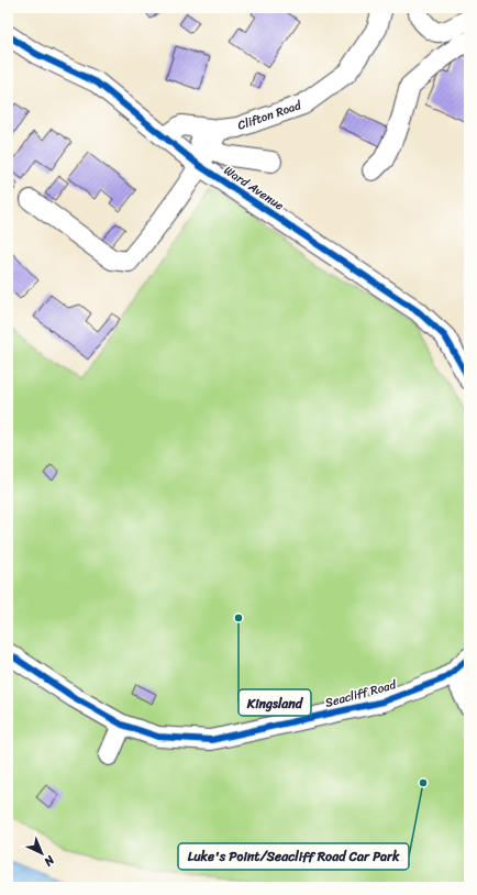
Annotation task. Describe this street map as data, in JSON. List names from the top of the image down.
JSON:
{
  "streets": {
    "street": ["Clifton Road", "Ward Avenue", "Seacliff Road"]
  },
  "places": ["Kingsland", "Luke's Point/Seacliff Road Car Park"],
  "north": "bottom right"
}
